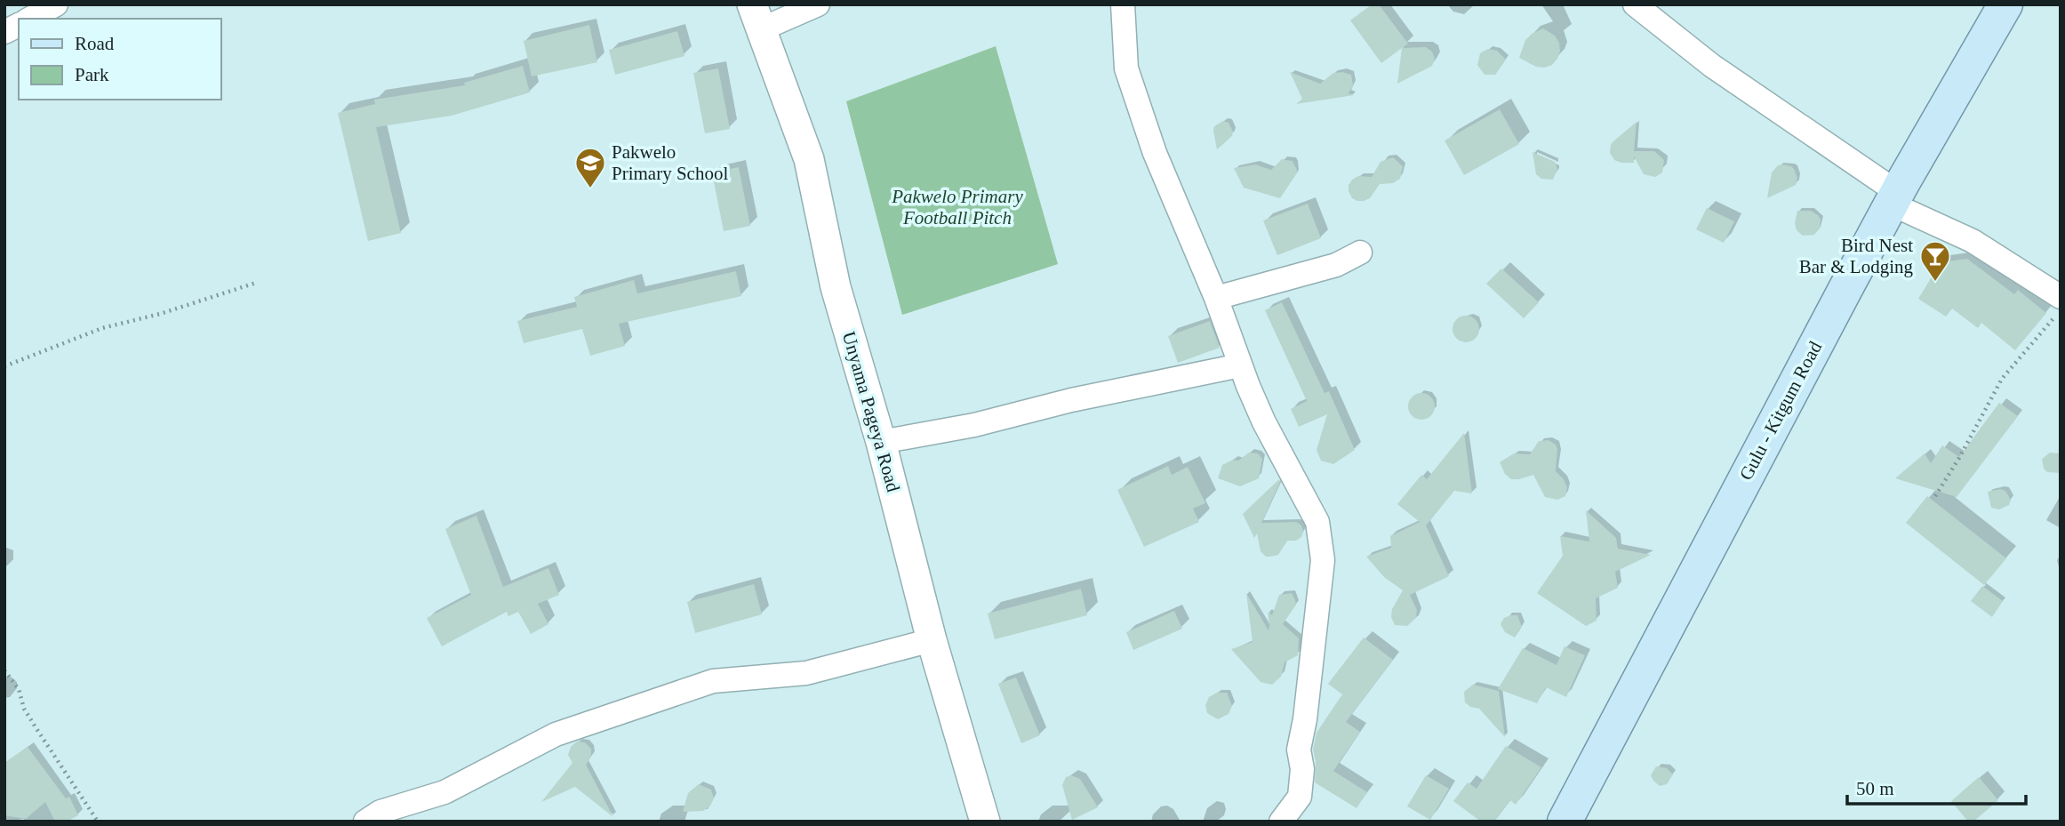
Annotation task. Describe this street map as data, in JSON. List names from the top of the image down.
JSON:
{
  "streets": {
    "main road": ["Gulu - Kitgum Road"],
    "street": ["Unyama Pageya Road"]
  },
  "parks": ["Pakwelo Primary Football Pitch"],
  "places": {
    "school or university": ["Pakwelo Primary School"],
    "bar": ["Bird Nest Bar & Lodging"]
  },
  "legend": ["Road", "Park"],
  "scale_bar": "50 m"
}
